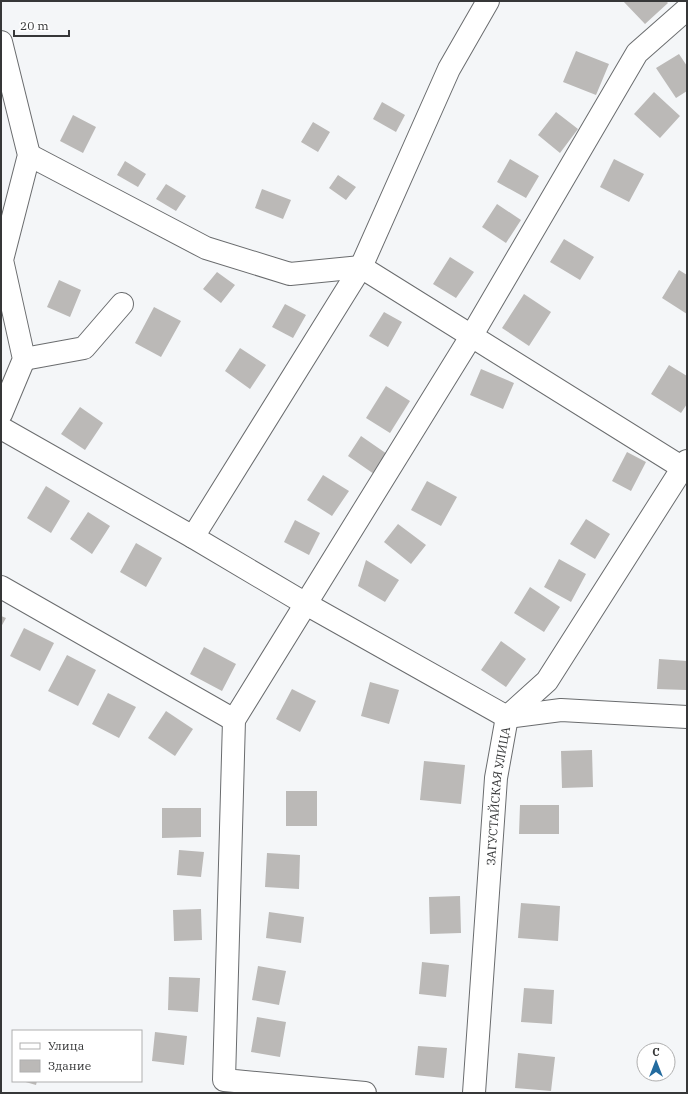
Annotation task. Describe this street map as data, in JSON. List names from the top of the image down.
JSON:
{
  "streets": {
    "street": ["ЗАГУСТАЙСКАЯ УЛИЦА"]
  },
  "legend": ["Улица", "Здание"],
  "scale_bar": "20 m",
  "north": "top"
}
